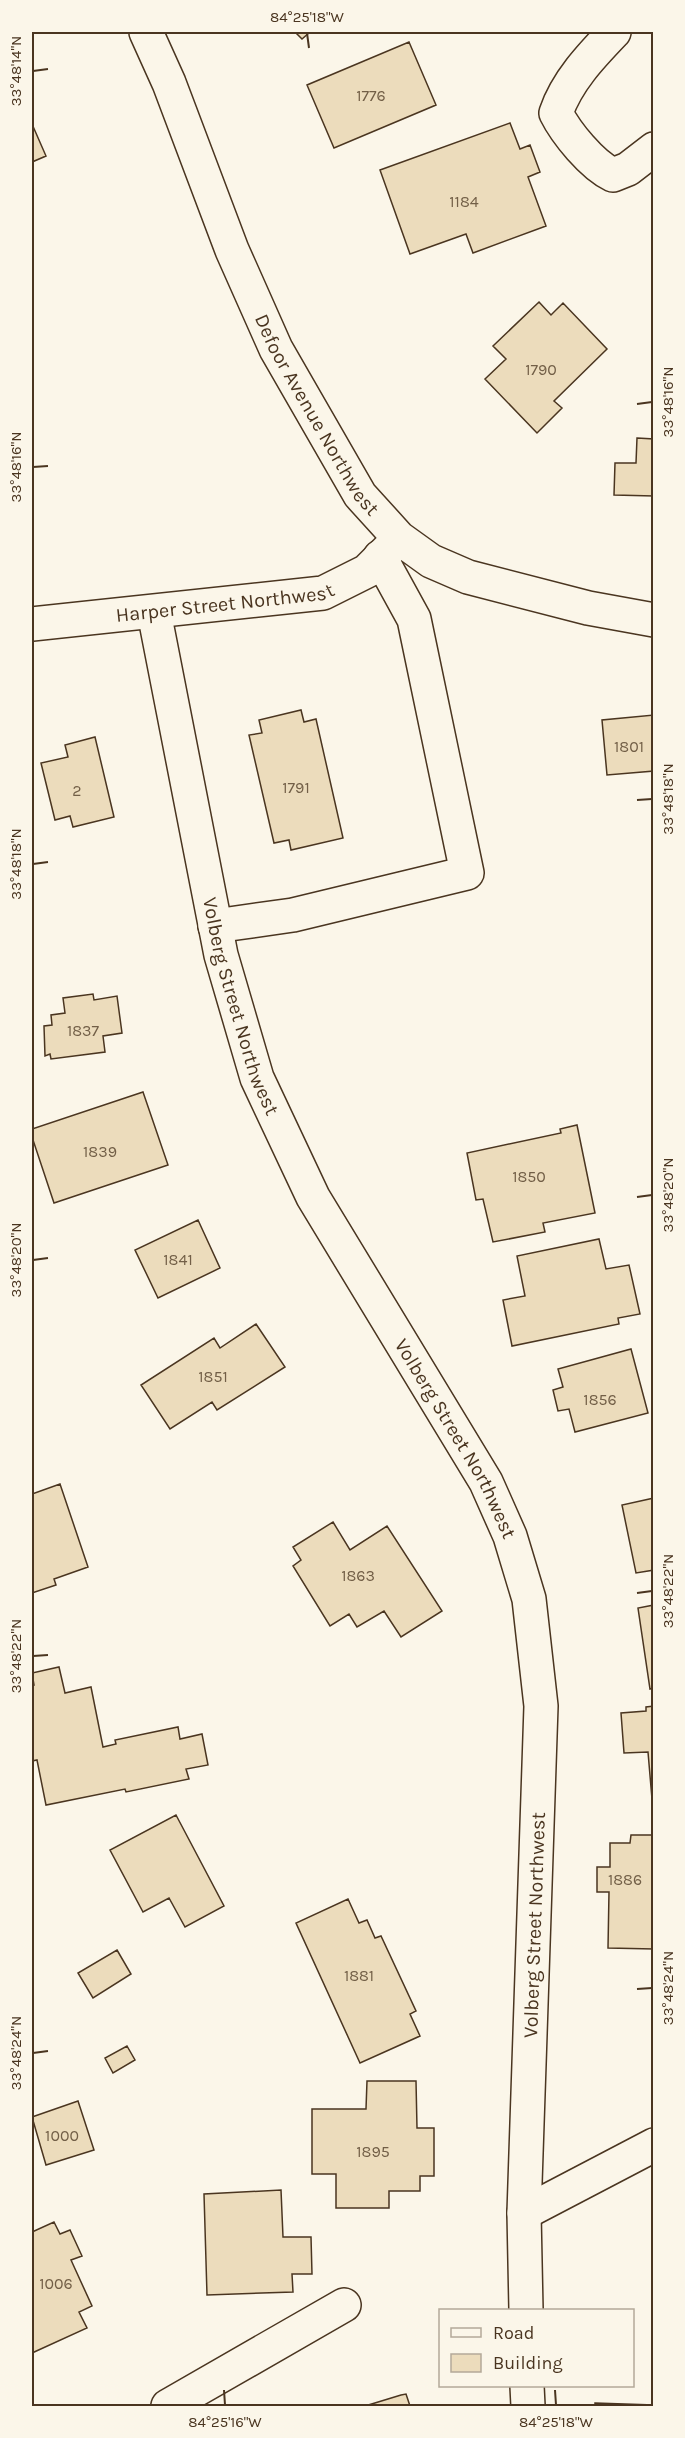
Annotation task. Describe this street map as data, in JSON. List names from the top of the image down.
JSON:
{
  "streets": {
    "street": ["Defoor Avenue Northwest", "Harper Street Northwest", "Volberg Street Northwest"]
  },
  "crossings": [
    ["Defoor Avenue Northwest", "Harper Street Northwest"],
    ["Harper Street Northwest", "Volberg Street Northwest"]
  ],
  "house_numbers": [
    "1776",
    "1184",
    "1790",
    "1801",
    "1791",
    "2",
    "1837",
    "1839",
    "1850",
    "1841",
    "1851",
    "1856",
    "1863",
    "1886",
    "1881",
    "1000",
    "1895",
    "1006"
  ],
  "legend": ["Road", "Building"],
  "coordinates": [
    "84°25'18\"W",
    "33°48'14\"N",
    "33°48'16\"N",
    "33°48'18\"N",
    "33°48'20\"N",
    "33°48'22\"N",
    "33°48'24\"N",
    "84°25'16\"W"
  ]
}
